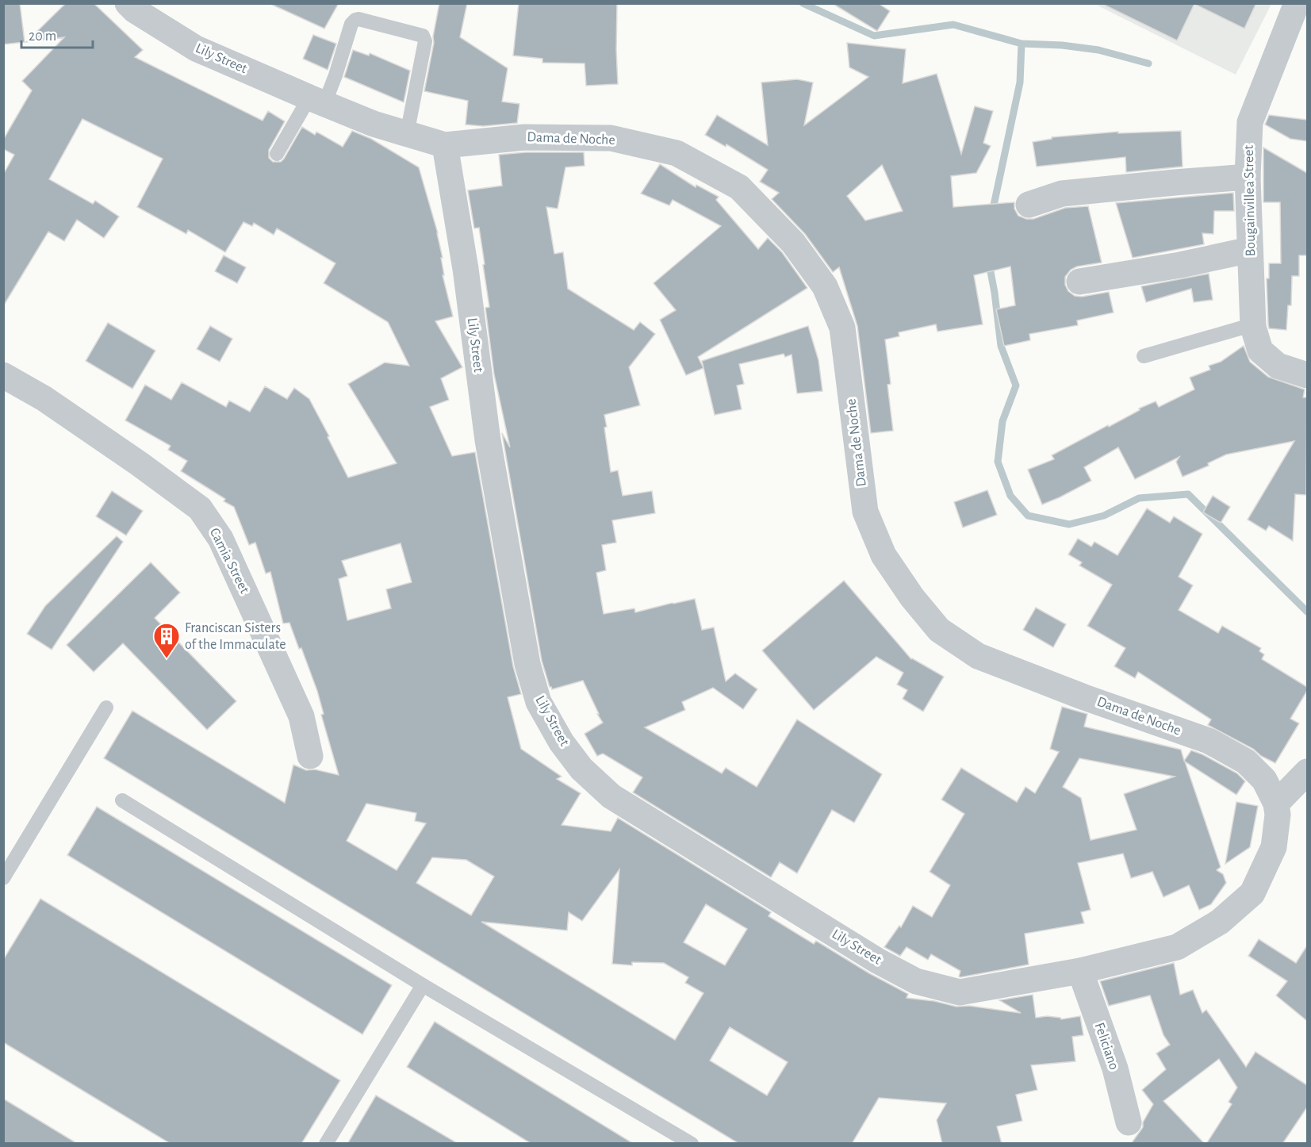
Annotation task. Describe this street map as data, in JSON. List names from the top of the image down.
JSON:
{
  "streets": {
    "street": [
      "Lily Street",
      "Dama de Noche",
      "Bougainvillea Street",
      "Camia Street",
      "Feliciano"
    ]
  },
  "crossings": [
    ["Lily Street", "Dama de Noche"],
    ["Lily Street", "Feliciano"]
  ],
  "places": {
    "building": ["Franciscan Sisters of the Immaculate"]
  },
  "scale_bar": "20 m"
}
